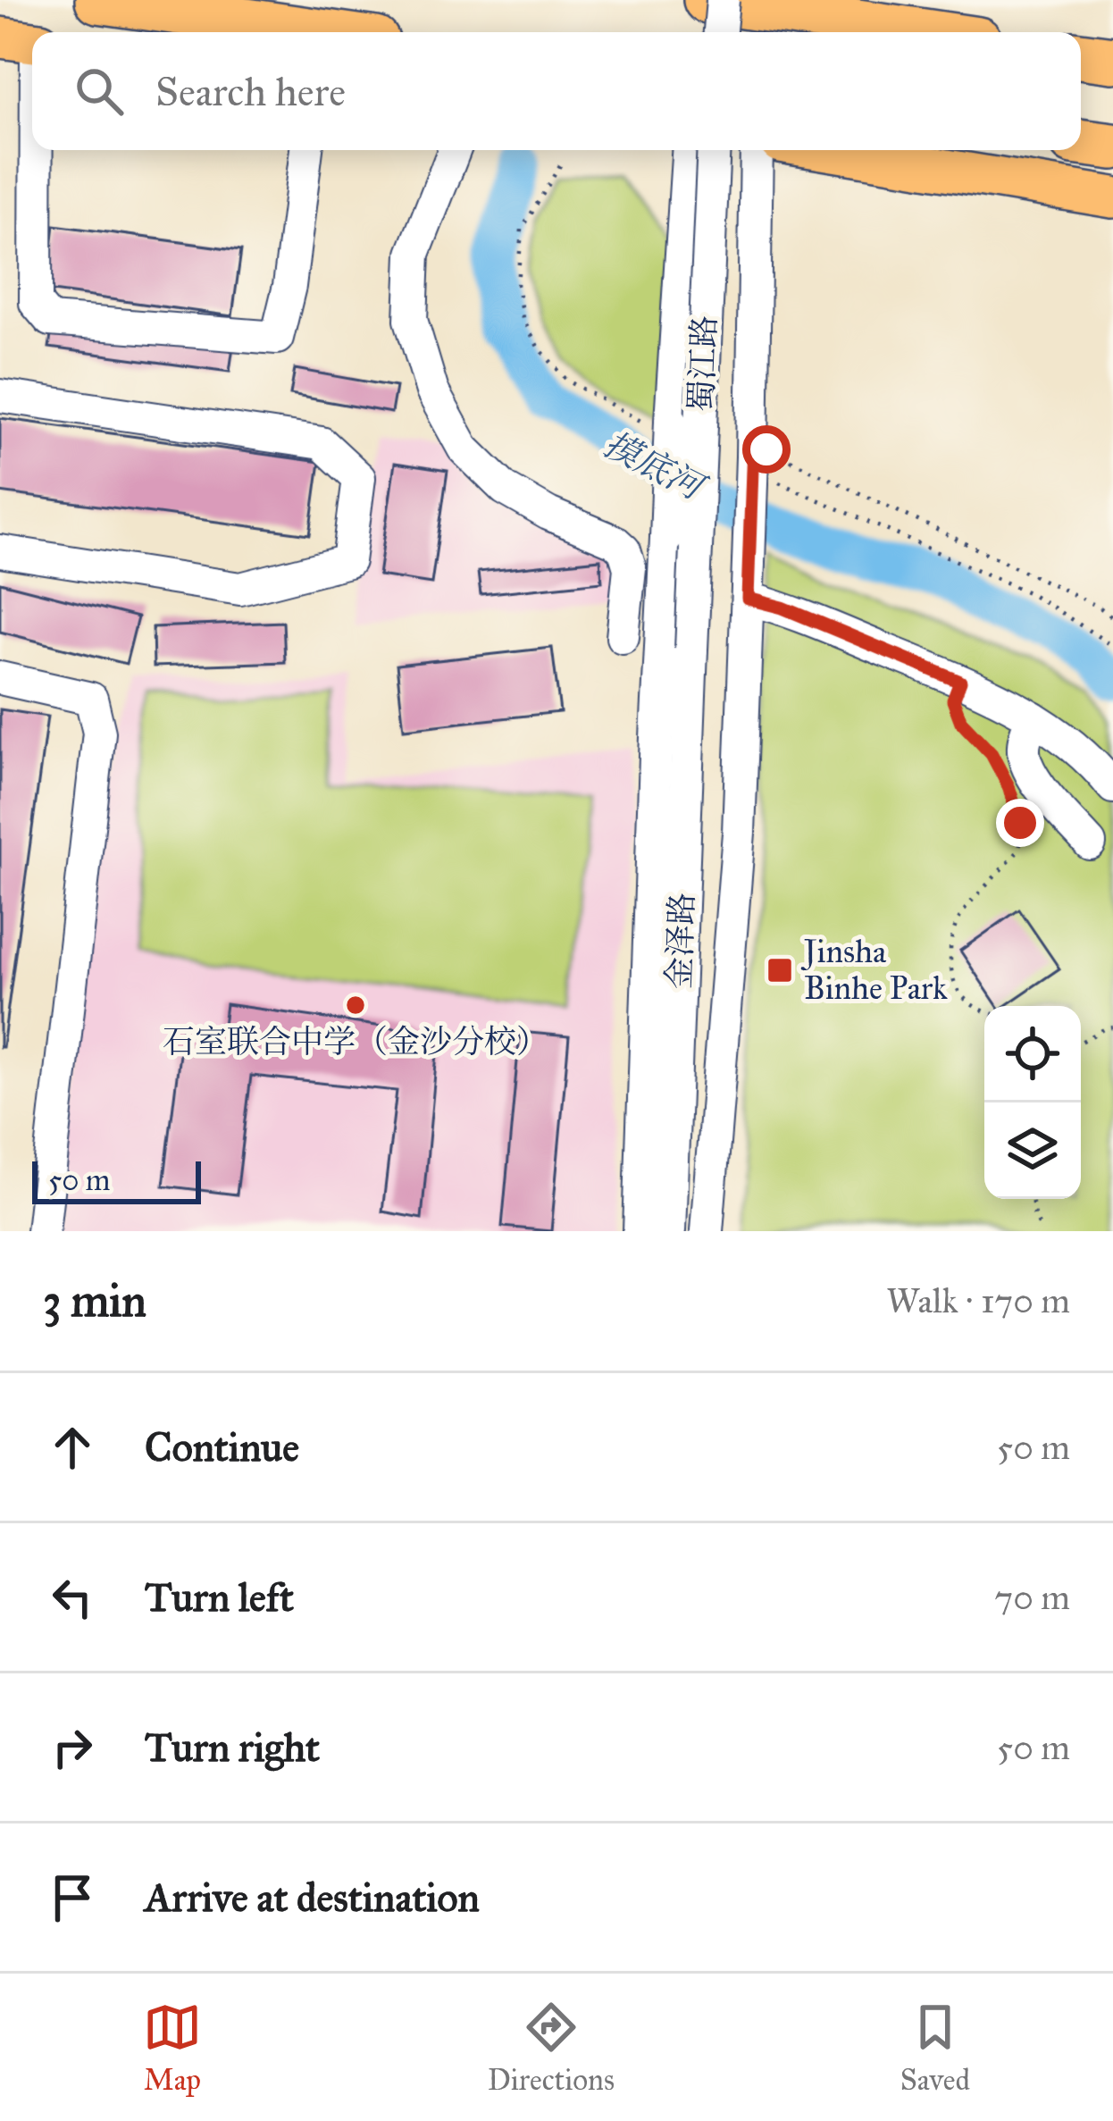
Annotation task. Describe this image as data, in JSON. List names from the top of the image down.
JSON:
{
  "streets": {
    "street": ["蜀江路", "金泽路"]
  },
  "crossings": [
    ["蜀江路", "金泽路"]
  ],
  "water": ["摸底河"],
  "places": {
    "transit": ["Jinsha Binhe Park"],
    "other": ["石室联合中学（金沙分校）"]
  },
  "scale_bar": "50 m",
  "page": {
    "search": "Search here",
    "scale": "50 m",
    "heading": ["3 min", "Walk · 170 m"],
    "list": [
      ["Continue", "50 m"],
      ["Turn left", "70 m"],
      ["Turn right", "50 m"],
      "Arrive at destination"
    ],
    "nav": ["Map", "Directions", "Saved"]
  }
}
